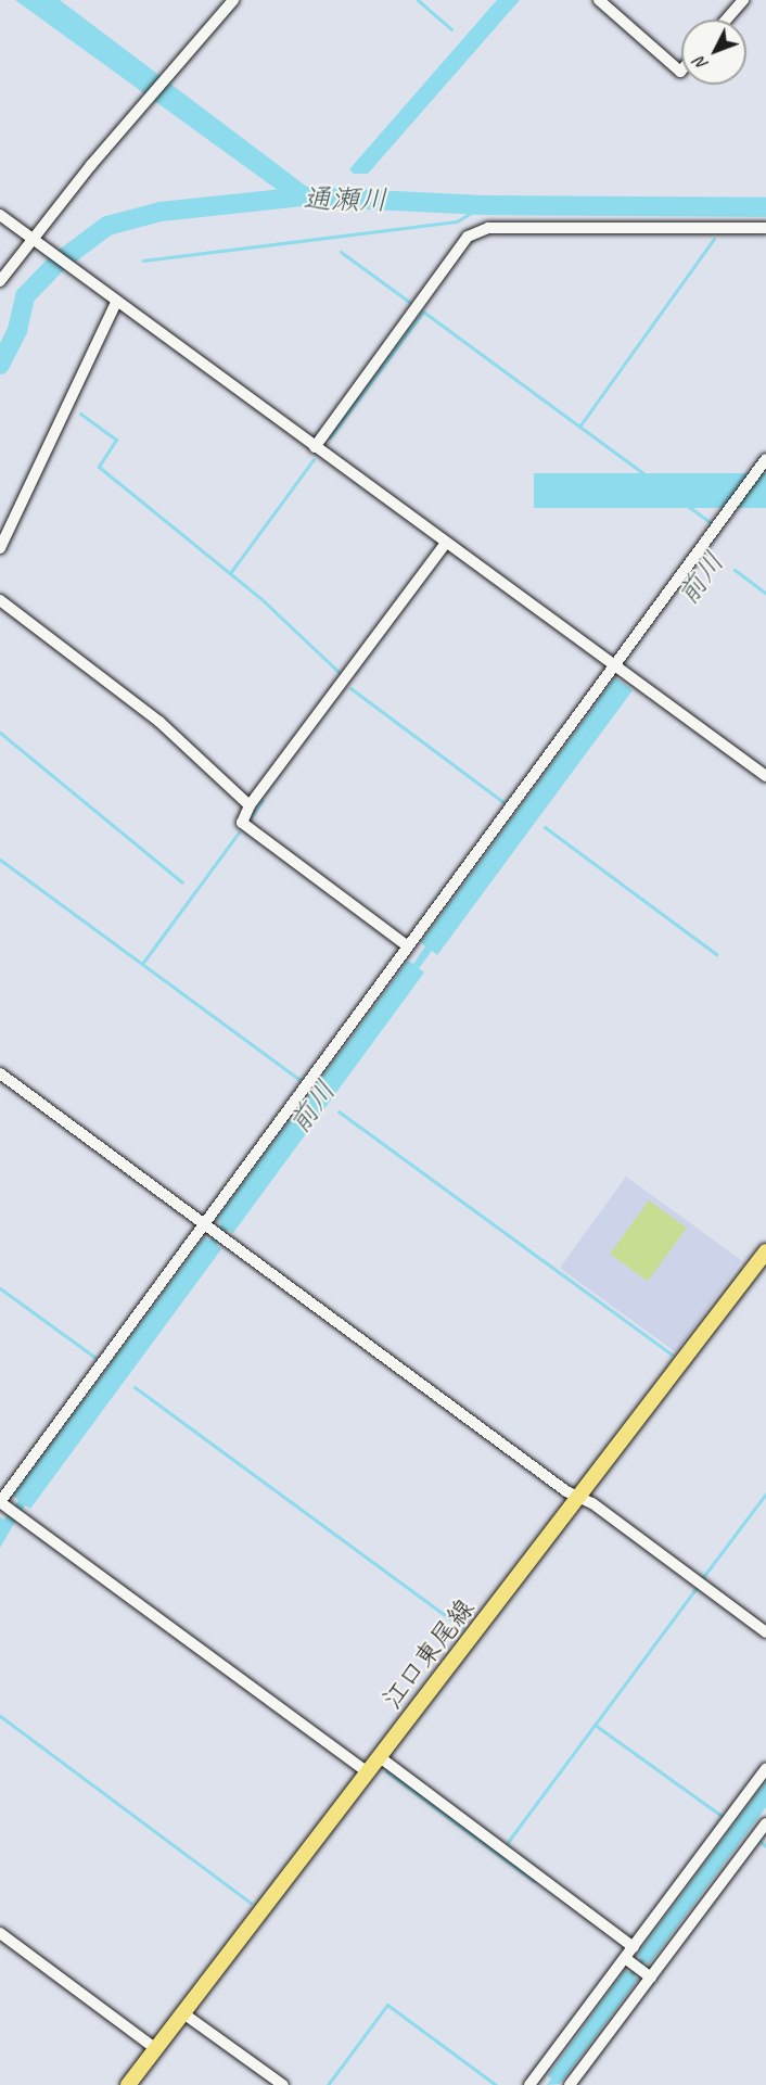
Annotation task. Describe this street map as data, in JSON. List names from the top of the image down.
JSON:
{
  "streets": {
    "main road": ["江口東尾線"]
  },
  "water": ["通瀬川", "前川"],
  "north": "bottom left"
}
